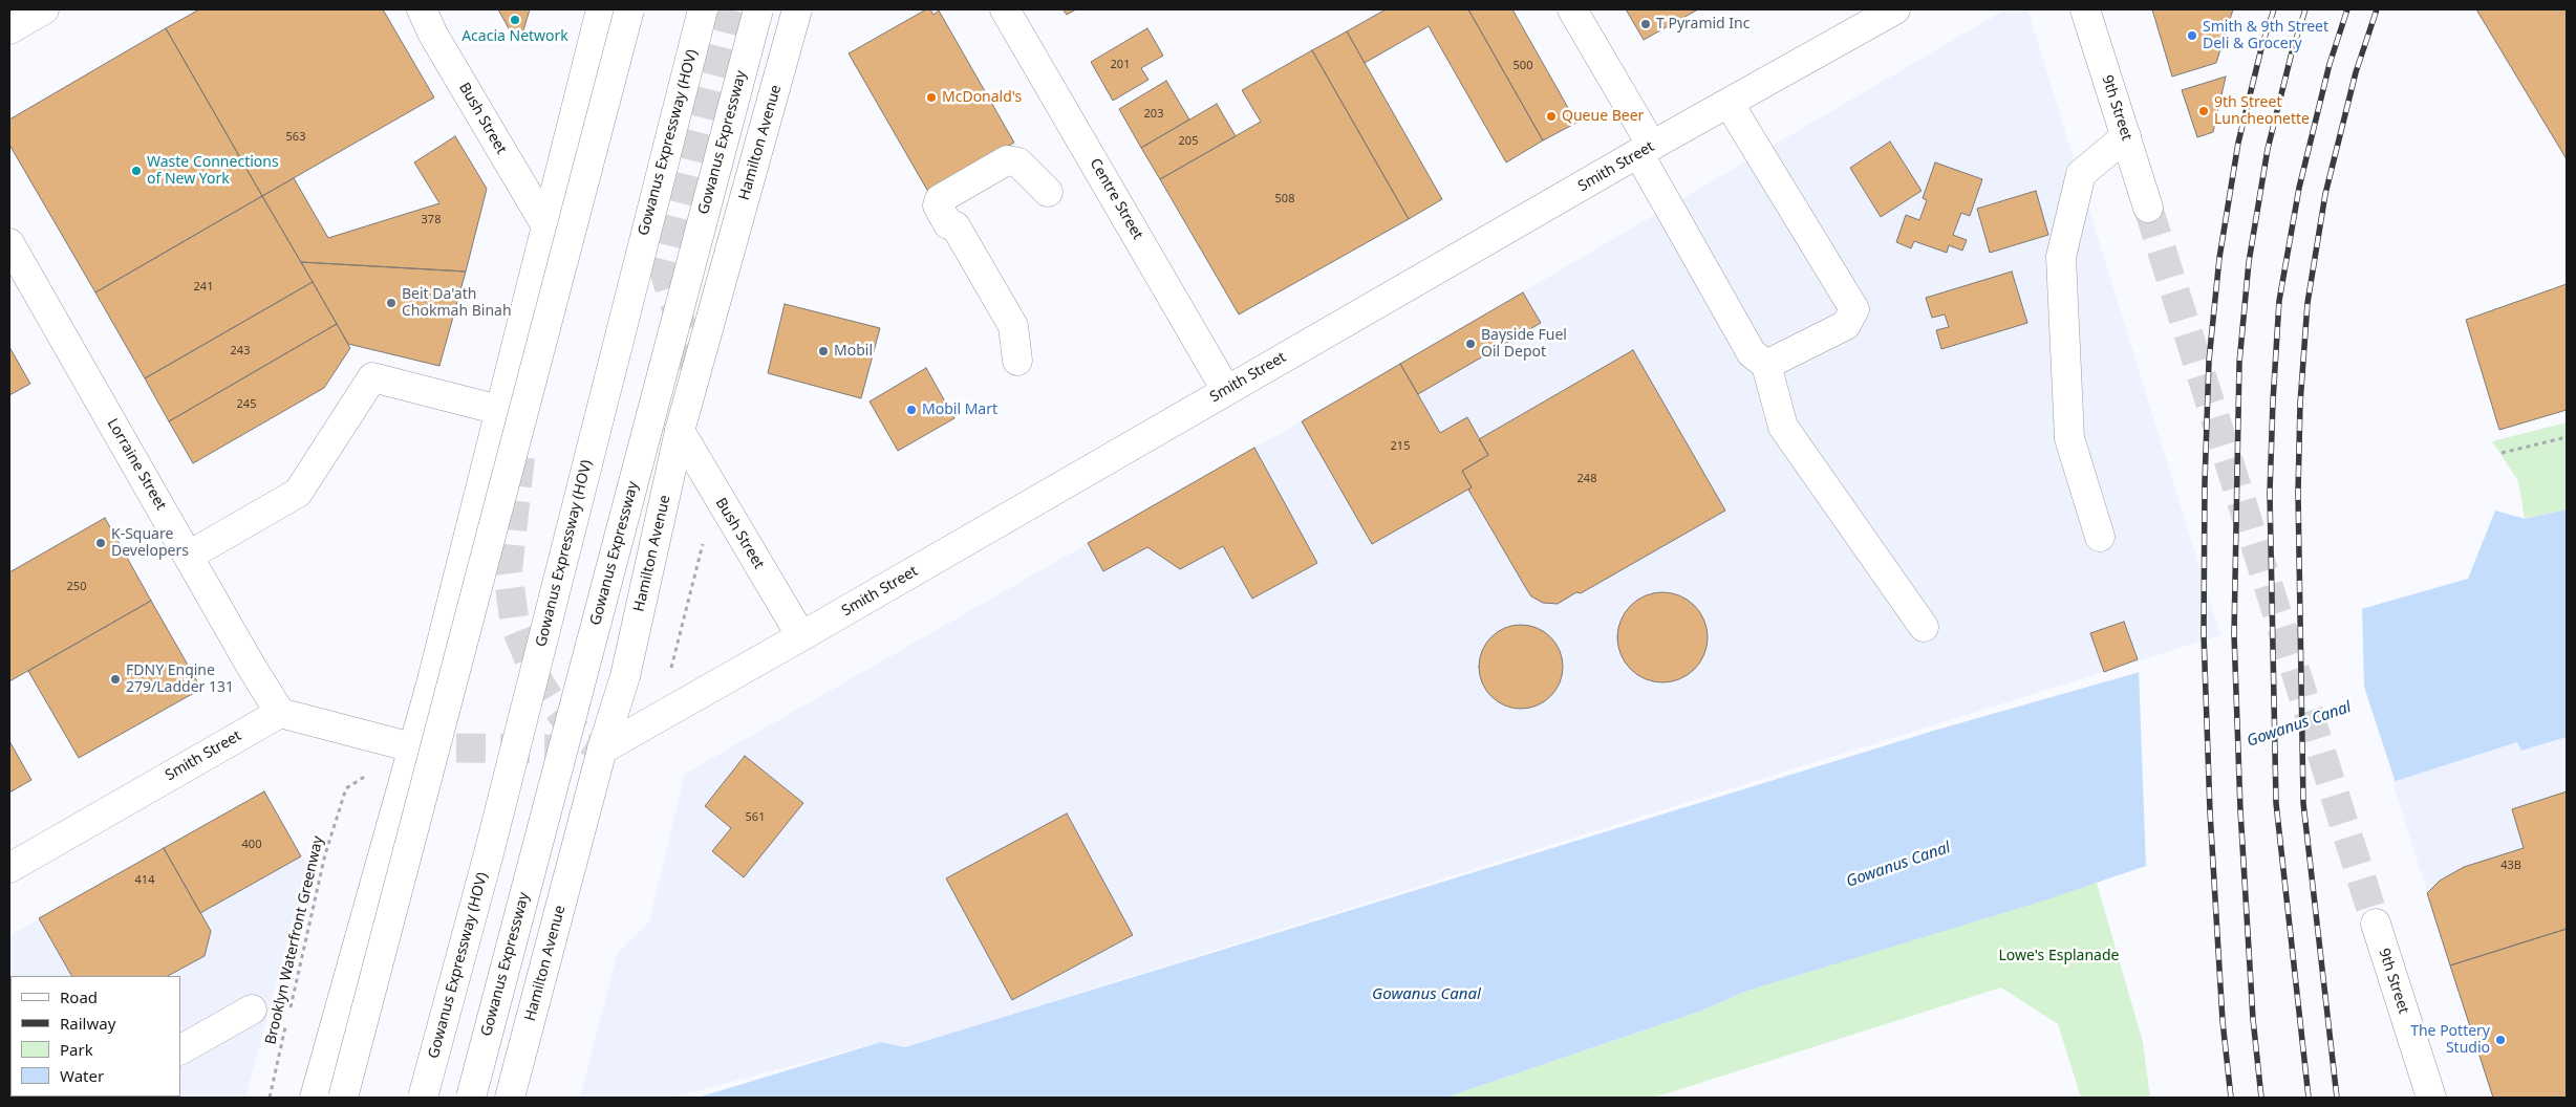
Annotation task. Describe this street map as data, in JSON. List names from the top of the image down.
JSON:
{
  "streets": {
    "main road": [
      "9th Street",
      "Bush Street",
      "Gowanus Expressway (HOV)",
      "Gowanus Expressway",
      "Hamilton Avenue",
      "Smith Street",
      "Centre Street",
      "Lorraine Street"
    ],
    "path": ["Brooklyn Waterfront Greenway"]
  },
  "crossings": [
    ["Bush Street", "Hamilton Avenue"],
    ["Bush Street", "Smith Street"],
    ["Hamilton Avenue", "Smith Street"],
    ["Smith Street", "Centre Street"],
    ["Smith Street", "Lorraine Street"]
  ],
  "water": ["Gowanus Canal"],
  "parks": ["Lowe's Esplanade"],
  "places": [
    "Acacia Network",
    "T Pyramid Inc",
    "Smith & 9th Street Deli & Grocery",
    "McDonald's",
    "9th Street Luncheonette",
    "Queue Beer",
    "Waste Connections of New York",
    "Beit Da'ath Chokmah Binah",
    "Bayside Fuel Oil Depot",
    "Mobil",
    "Mobil Mart",
    "K-Square Developers",
    "FDNY Engine 279/Ladder 131",
    "The Pottery Studio"
  ],
  "house_numbers": [
    "201",
    "500",
    "203",
    "563",
    "205",
    "508",
    "378",
    "241",
    "243",
    "245",
    "215",
    "248",
    "250",
    "561",
    "400",
    "43B",
    "414"
  ],
  "legend": [
    "Road",
    "Railway",
    "Park",
    "Water"
  ]
}
